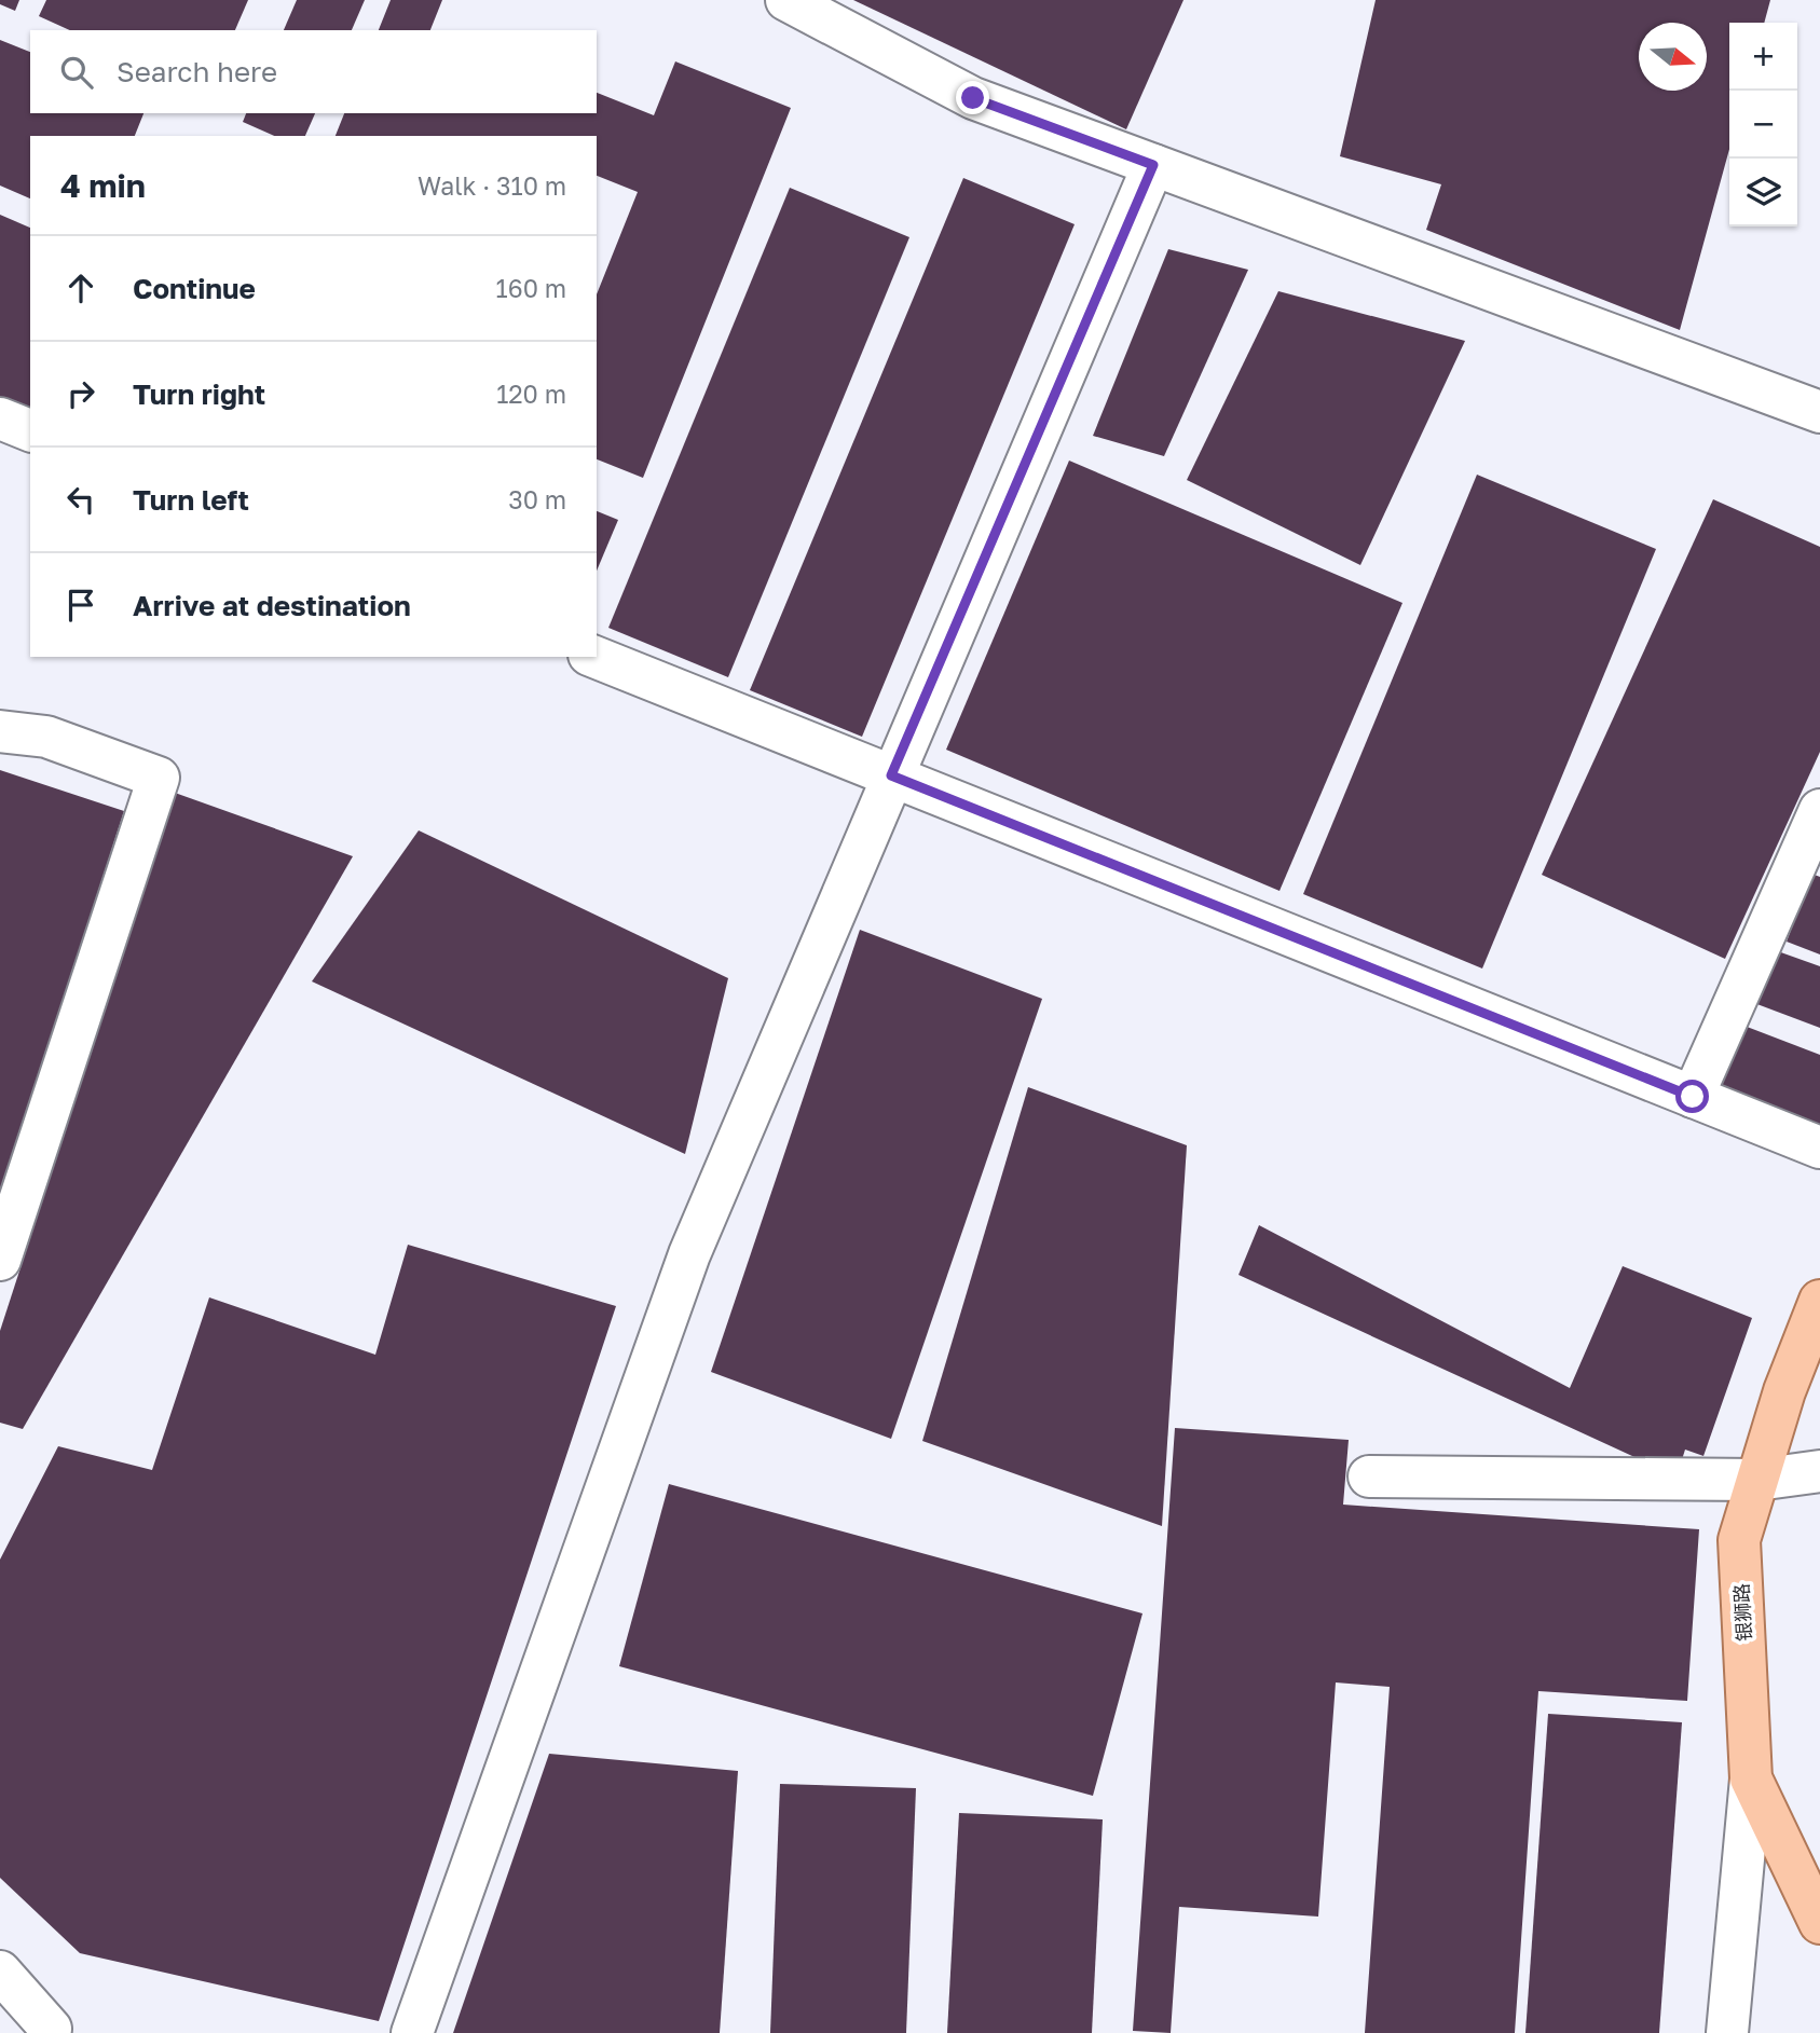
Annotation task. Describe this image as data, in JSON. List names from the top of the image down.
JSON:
{
  "streets": {
    "main road": ["银狮路"]
  },
  "north": "right",
  "page": {
    "map_buttons": ["+", "−"],
    "search": "Search here",
    "heading": ["4 min", "Walk · 310 m"],
    "list": [
      ["Continue", "160 m"],
      ["Turn right", "120 m"],
      ["Turn left", "30 m"],
      "Arrive at destination"
    ]
  }
}
